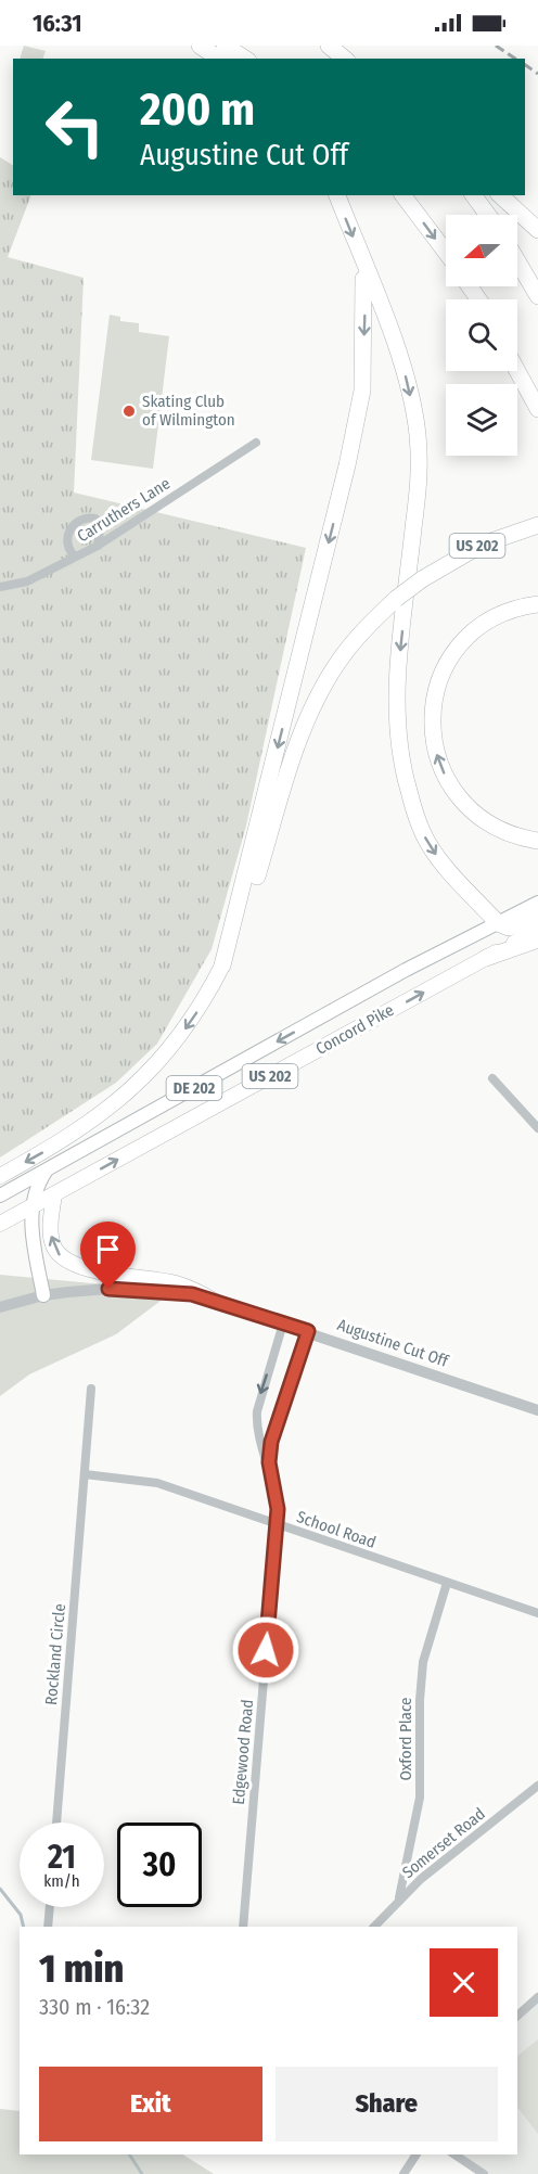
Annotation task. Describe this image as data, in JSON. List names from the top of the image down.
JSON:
{
  "streets": {
    "highway": ["US 202", "Concord Pike"],
    "main road": ["DE 202"],
    "street": [
      "Carruthers Lane",
      "Augustine Cut Off",
      "School Road",
      "Rockland Circle",
      "Oxford Place",
      "Edgewood Road",
      "Somerset Road"
    ]
  },
  "crossings": [
    ["US 202", "Concord Pike"],
    ["Augustine Cut Off", "Edgewood Road"],
    ["School Road", "Rockland Circle"],
    ["School Road", "Oxford Place"],
    ["School Road", "Edgewood Road"],
    ["Oxford Place", "Somerset Road"]
  ],
  "places": ["Skating Club of Wilmington"],
  "north": "left",
  "page": {
    "status": "16:31",
    "turn": ["200 m", "Augustine Cut Off"],
    "speed": "21 km/h",
    "limit": "30",
    "heading": ["1 min", "330 m · 16:32"],
    "buttons": ["Exit", "Share"]
  }
}
